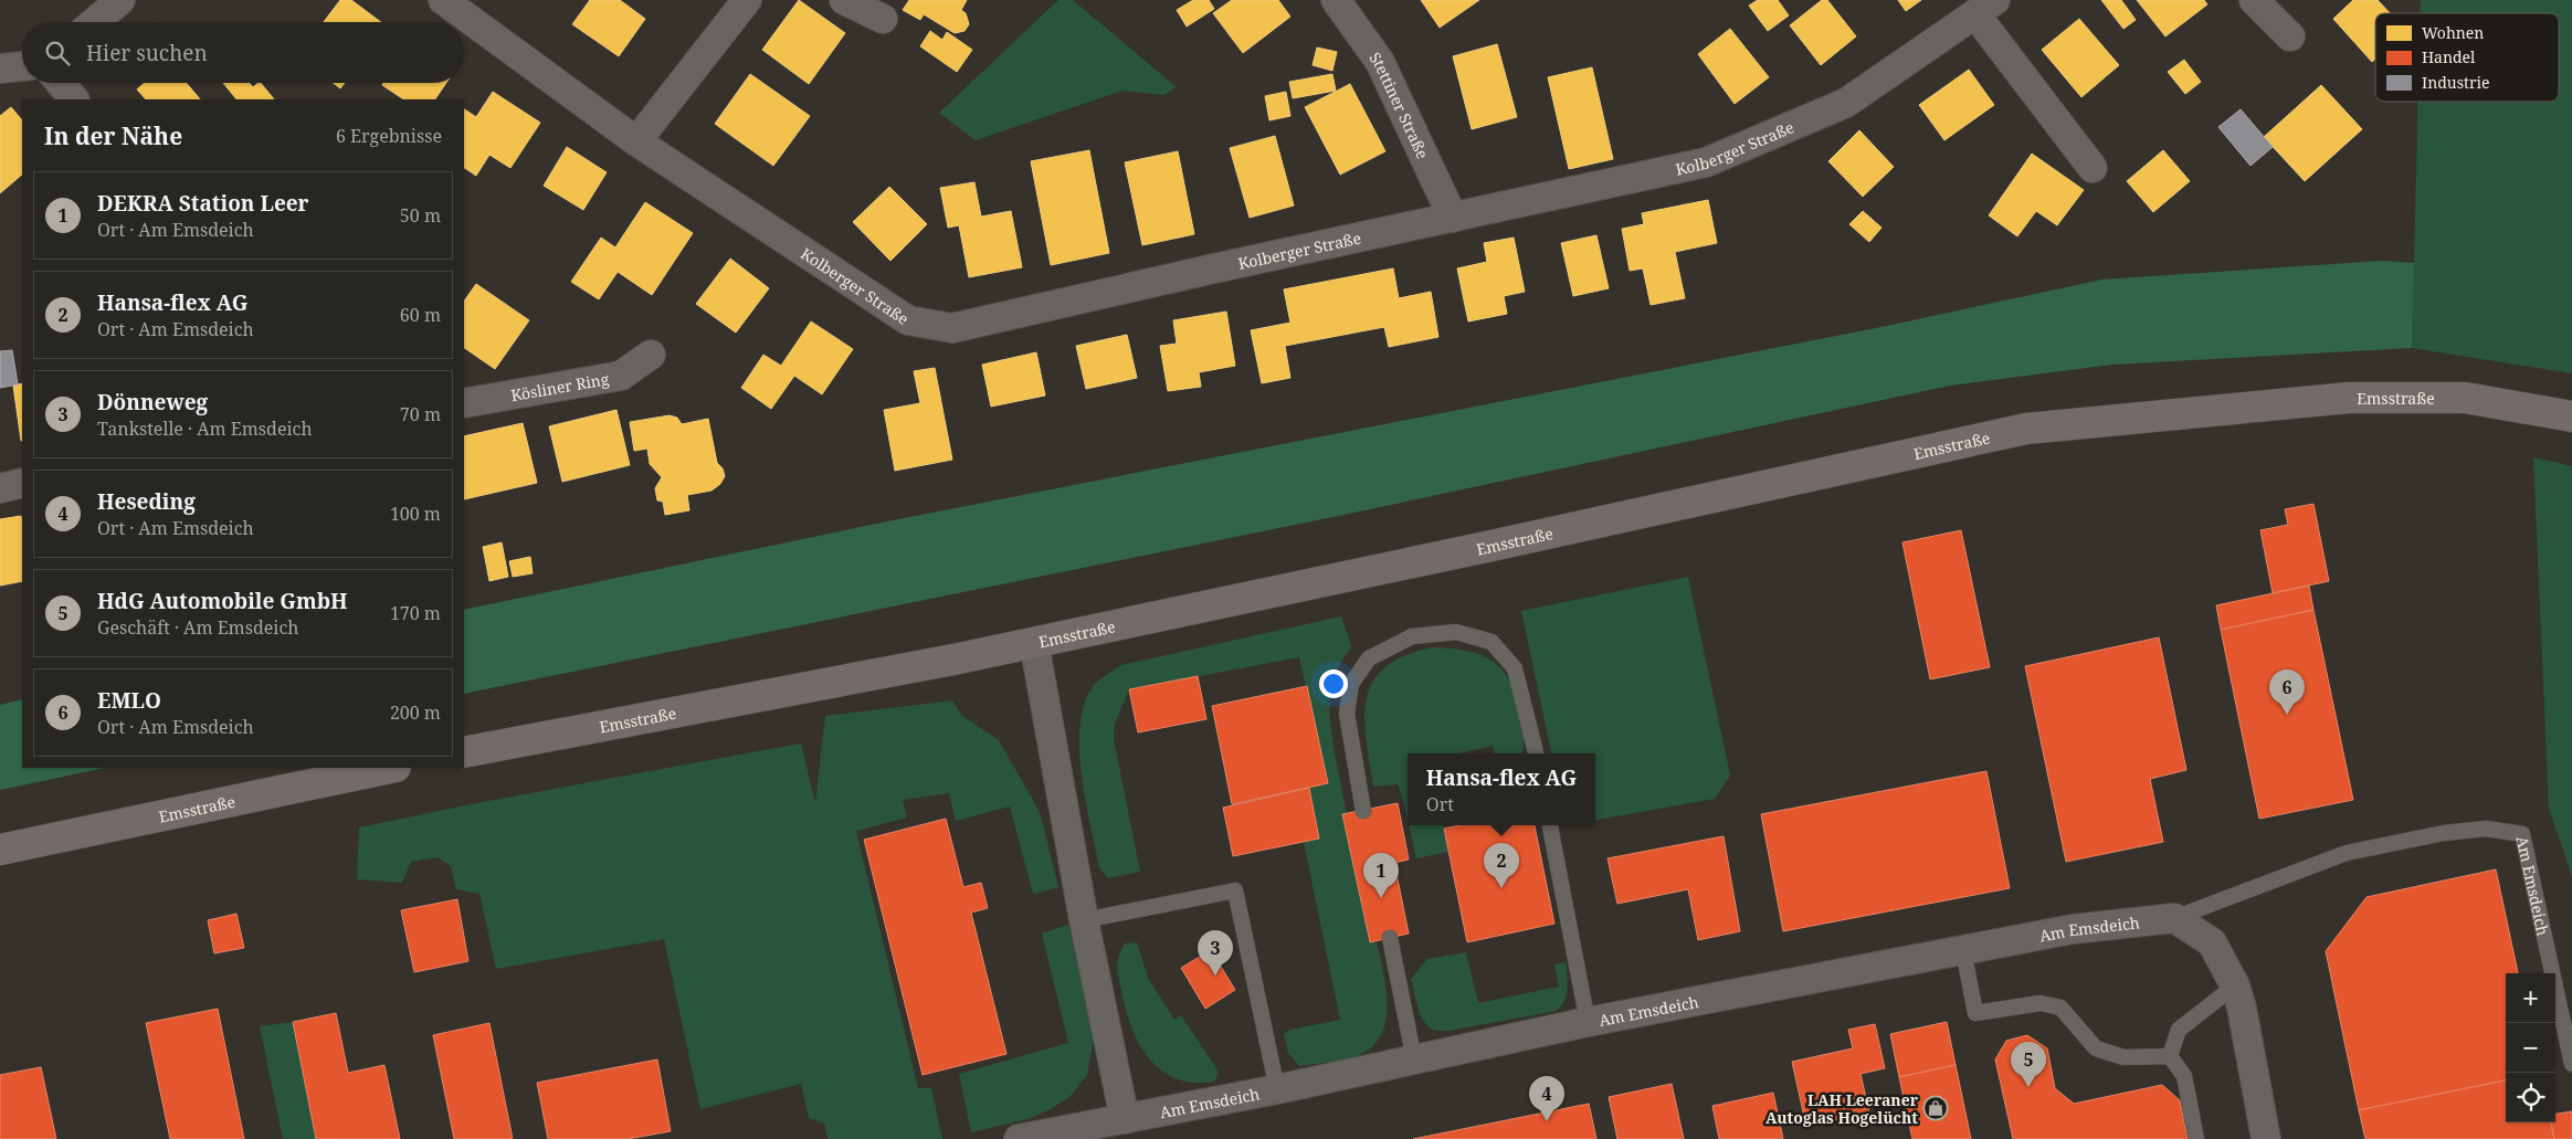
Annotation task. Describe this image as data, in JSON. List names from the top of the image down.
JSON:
{
  "streets": {
    "main road": ["Emsstraße"],
    "street": [
      "Stettiner Straße",
      "Kolberger Straße",
      "Kösliner Ring",
      "Am Emsdeich"
    ]
  },
  "crossings": [
    ["Stettiner Straße", "Kolberger Straße"]
  ],
  "places": {
    "shop": ["LAH Leeraner Autoglas Hogelücht"]
  },
  "legend": ["Wohnen", "Handel", "Industrie"],
  "page": {
    "search": "Hier suchen",
    "heading": ["In der Nähe", "6 Ergebnisse"],
    "list": [
      {
        "mark": "1",
        "name": "DEKRA Station Leer",
        "note": "Ort · Am Emsdeich",
        "value": "50 m"
      },
      {
        "mark": "2",
        "name": "Hansa-flex AG",
        "note": "Ort · Am Emsdeich",
        "value": "60 m"
      },
      {
        "mark": "3",
        "name": "Dönneweg",
        "note": "Tankstelle · Am Emsdeich",
        "value": "70 m"
      },
      {
        "mark": "4",
        "name": "Heseding",
        "note": "Ort · Am Emsdeich",
        "value": "100 m"
      },
      {
        "mark": "5",
        "name": "HdG Automobile GmbH",
        "note": "Geschäft · Am Emsdeich",
        "value": "170 m"
      },
      {
        "mark": "6",
        "name": "EMLO",
        "note": "Ort · Am Emsdeich",
        "value": "200 m"
      }
    ],
    "pins": [
      "6",
      "2",
      "1",
      "3",
      "5",
      "4"
    ],
    "popup": ["Hansa-flex AG", "Ort"],
    "map_buttons": ["+", "−"]
  }
}
